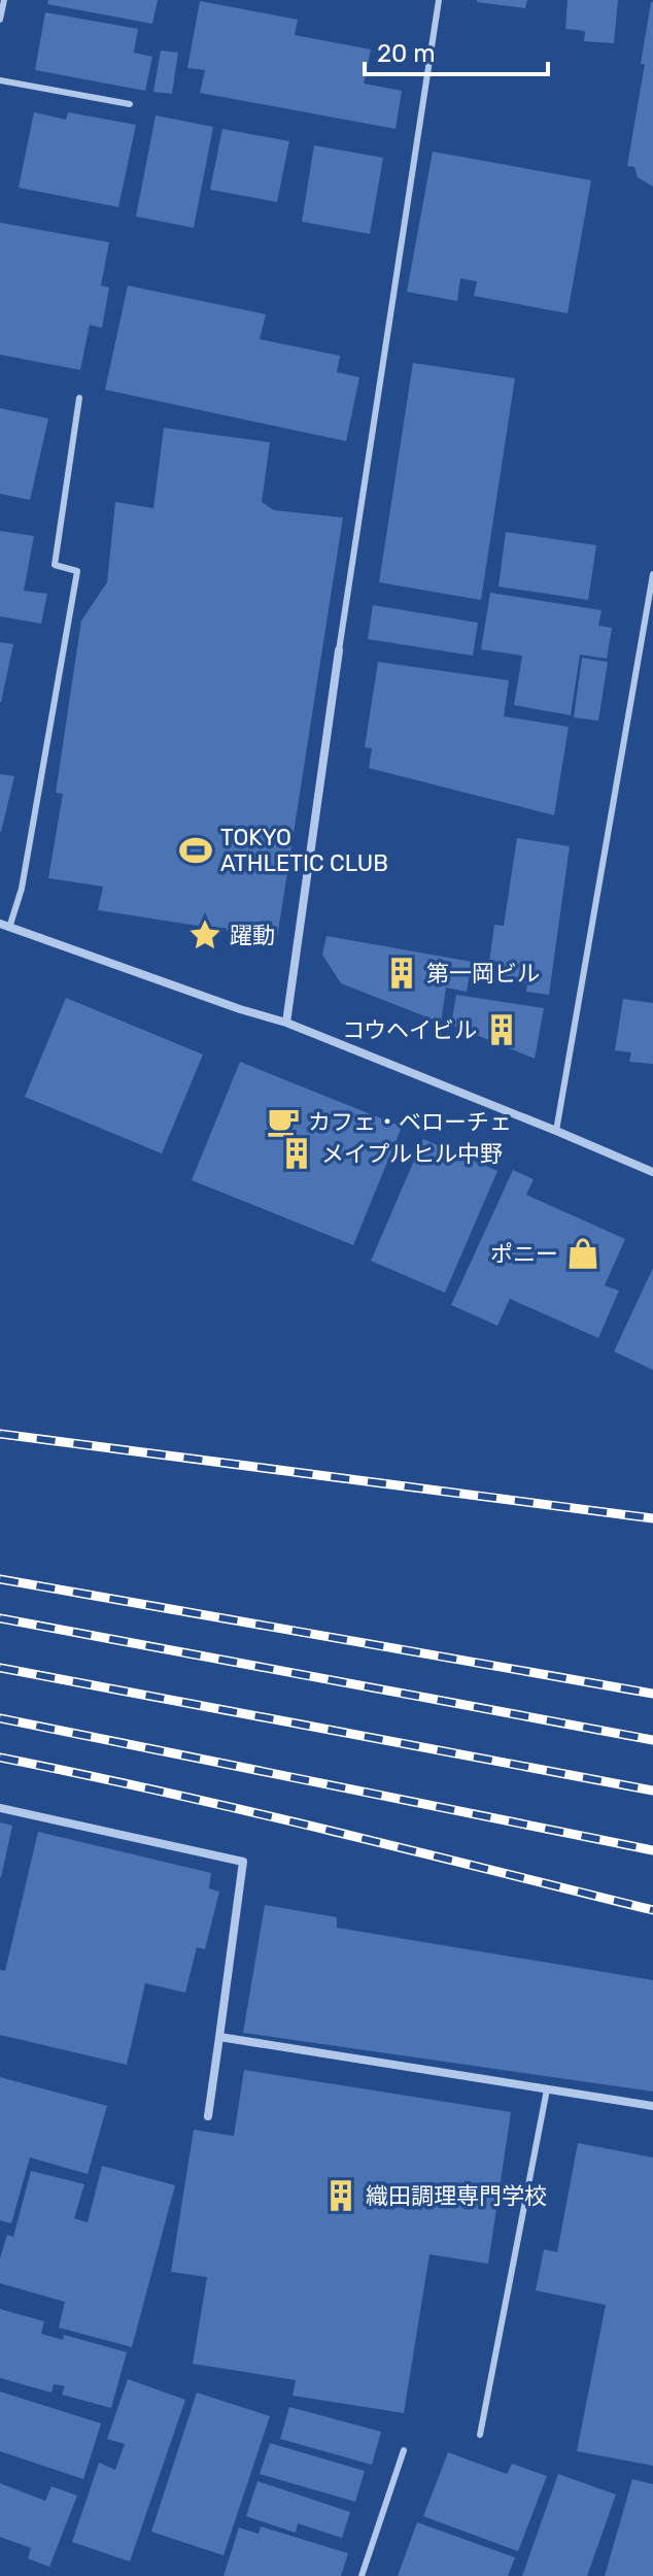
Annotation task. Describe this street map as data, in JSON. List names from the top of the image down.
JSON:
{
  "places": {
    "sports": ["TOKYO ATHLETIC CLUB"],
    "place": ["躍動"],
    "building": [
      "第一岡ビル",
      "コウヘイビル",
      "メイプルヒル中野",
      "織田調理専門学校"
    ],
    "cafe": ["カフェ・ベローチェ"],
    "shop": ["ポニー"]
  },
  "scale_bar": "20 m"
}
